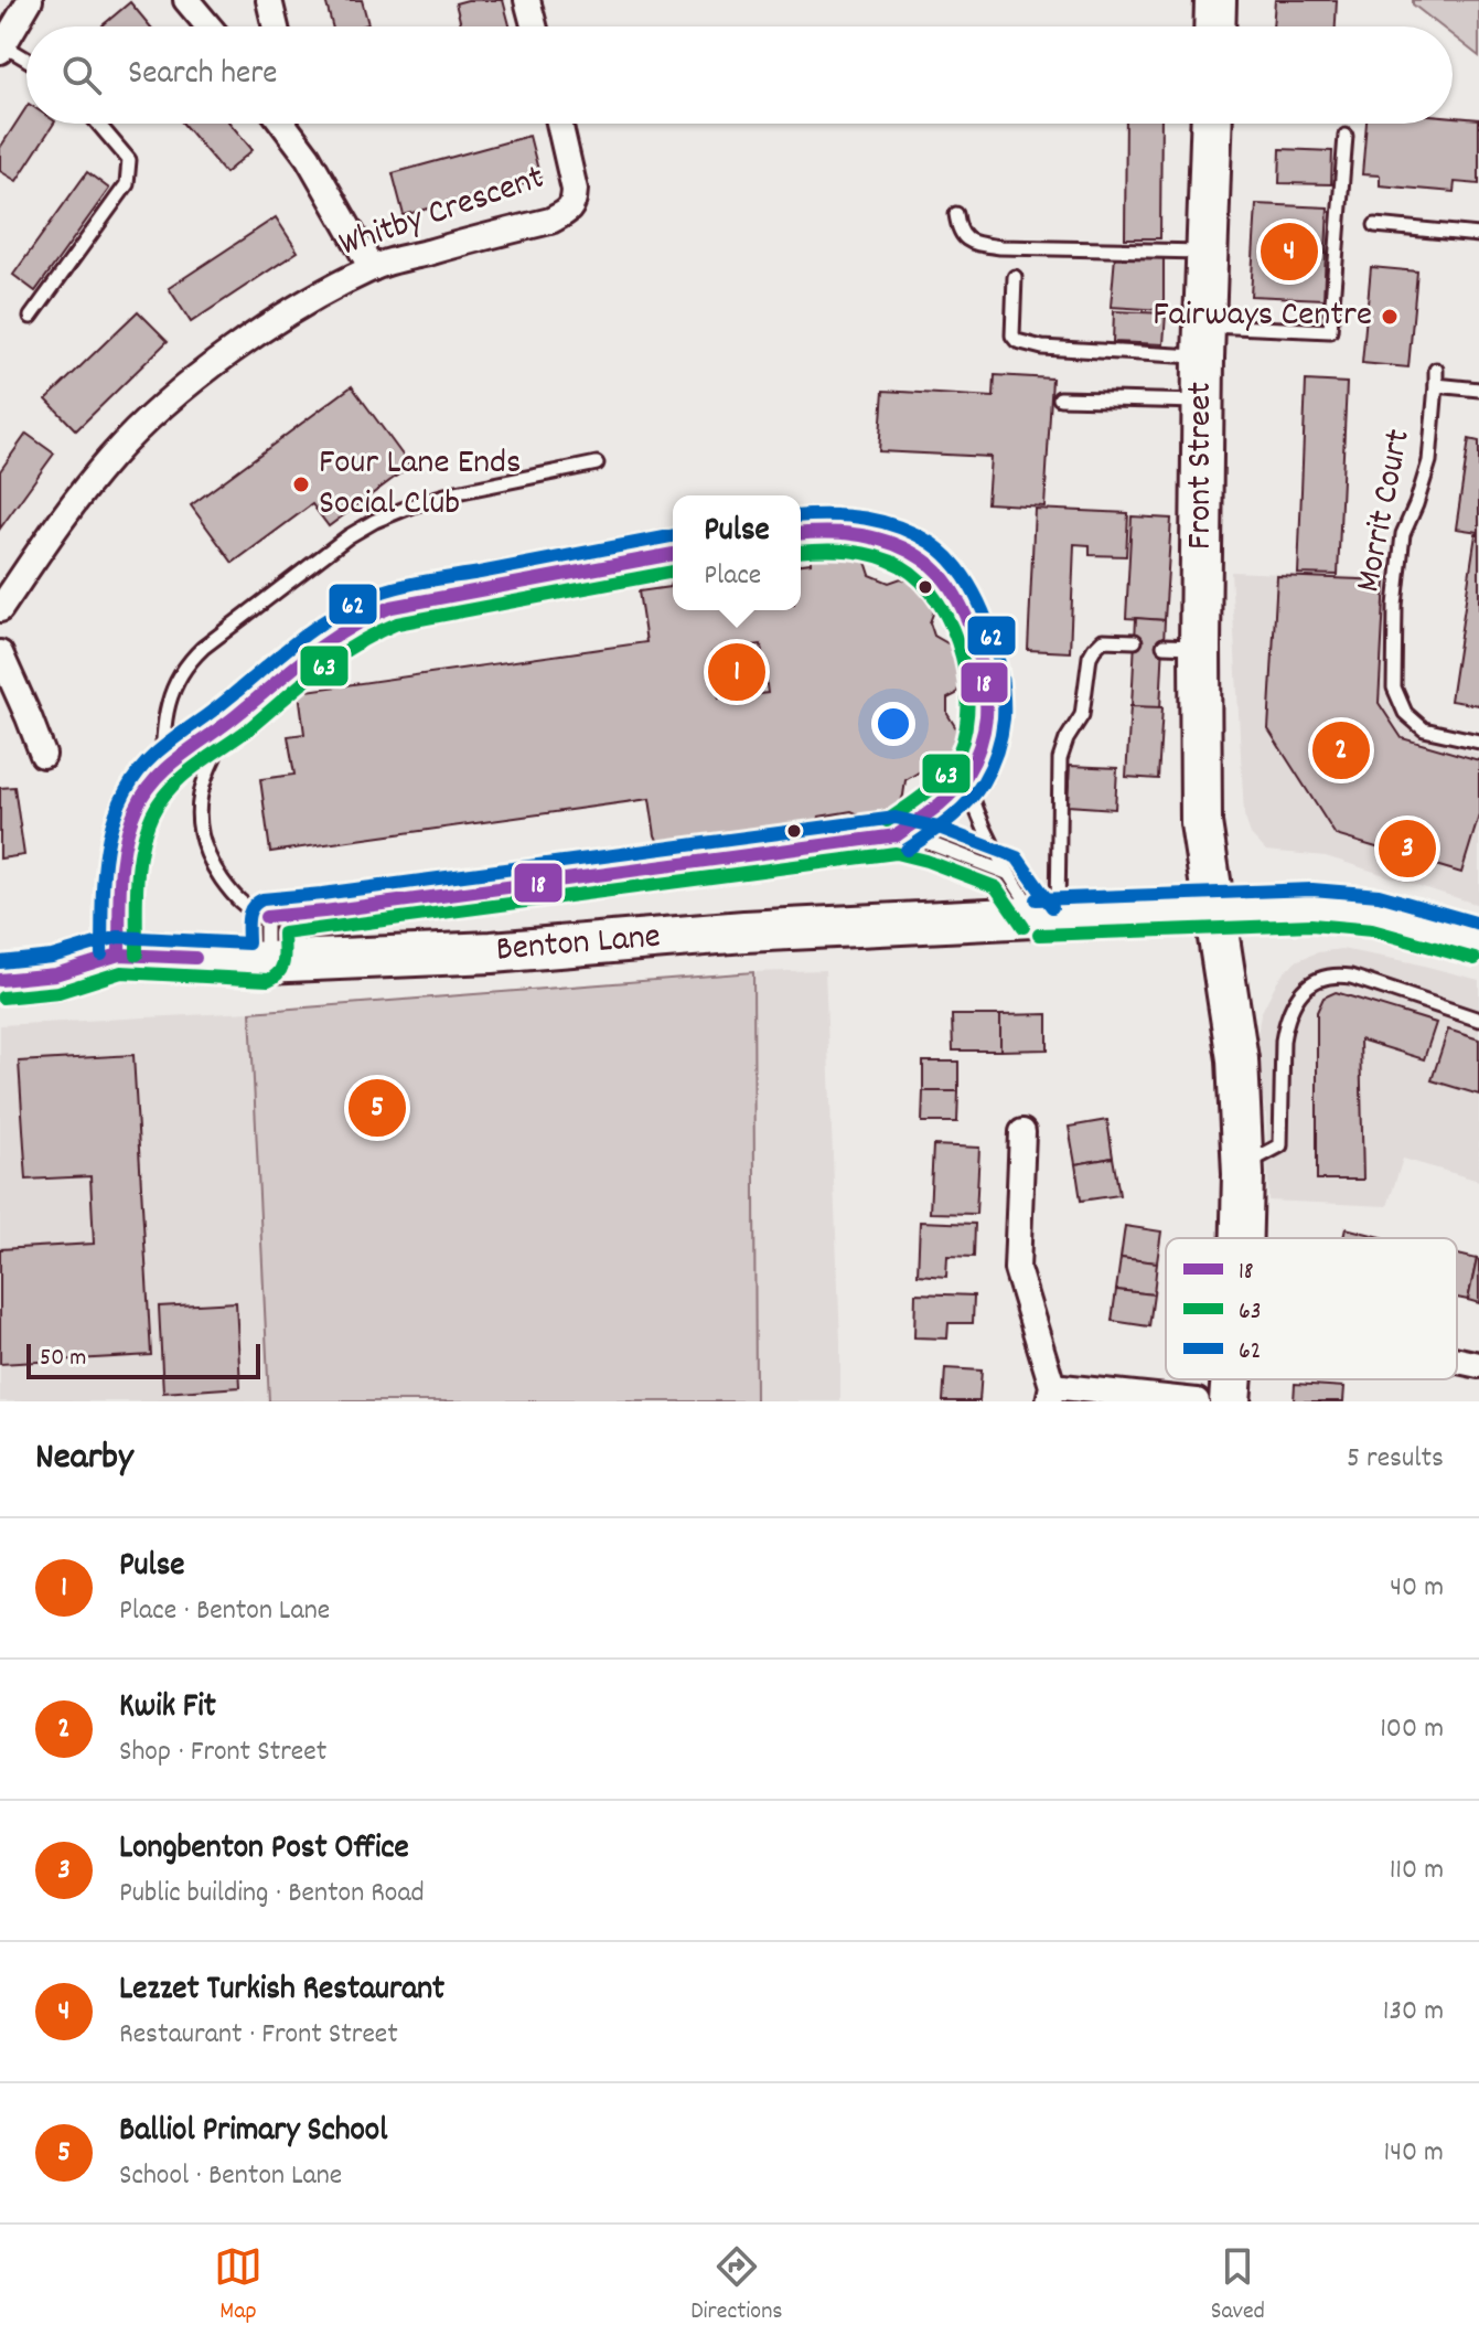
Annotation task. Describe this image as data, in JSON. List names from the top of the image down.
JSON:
{
  "streets": {
    "main road": ["Front Street", "Benton Lane"],
    "street": ["Whitby Crescent"],
    "lane": ["Morrit Court"]
  },
  "crossings": [
    ["Front Street", "Benton Lane"]
  ],
  "places": ["Fairways Centre", "Four Lane Ends Social Club"],
  "lines": ["transit line 62", "transit line 18", "transit line 63"],
  "legend": ["18", "63", "62"],
  "scale_bar": "50 m",
  "page": {
    "search": "Search here",
    "pins": [
      "4",
      "1",
      "2",
      "3",
      "5"
    ],
    "popup": ["Pulse", "Place"],
    "scale": "50 m",
    "heading": ["Nearby", "5 results"],
    "list": [
      {
        "mark": "1",
        "name": "Pulse",
        "note": "Place · Benton Lane",
        "value": "40 m"
      },
      {
        "mark": "2",
        "name": "Kwik Fit",
        "note": "Shop · Front Street",
        "value": "100 m"
      },
      {
        "mark": "3",
        "name": "Longbenton Post Office",
        "note": "Public building · Benton Road",
        "value": "110 m"
      },
      {
        "mark": "4",
        "name": "Lezzet Turkish Restaurant",
        "note": "Restaurant · Front Street",
        "value": "130 m"
      },
      {
        "mark": "5",
        "name": "Balliol Primary School",
        "note": "School · Benton Lane",
        "value": "140 m"
      }
    ],
    "nav": ["Map", "Directions", "Saved"]
  }
}
